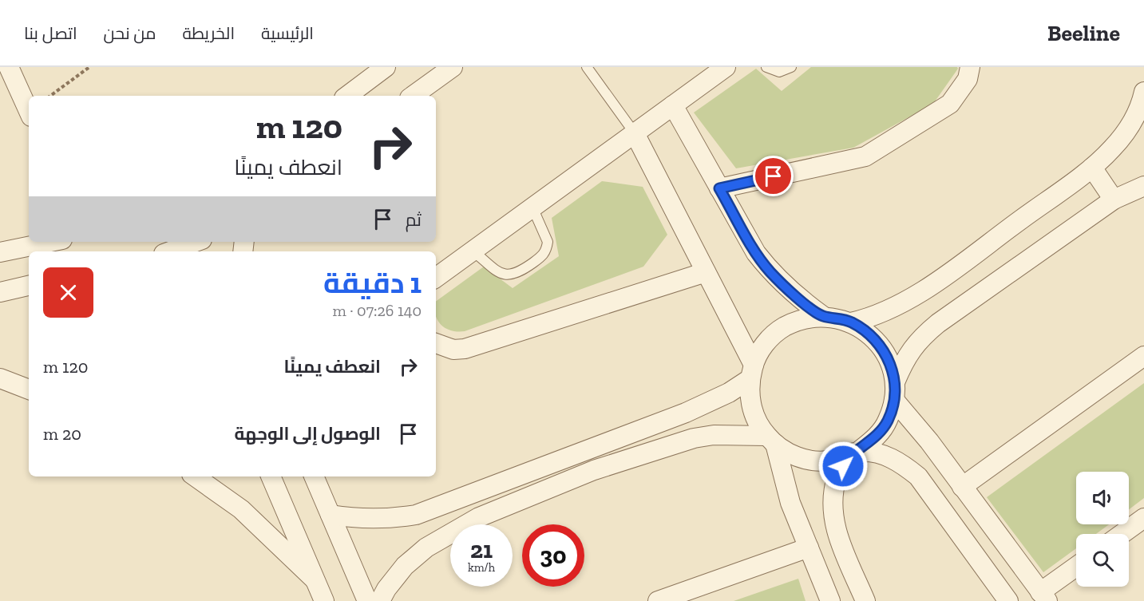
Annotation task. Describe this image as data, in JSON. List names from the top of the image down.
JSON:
{
  "page": {
    "header": "Beeline",
    "nav": [
      "الرئيسية",
      "الخريطة",
      "من نحن",
      "اتصل بنا"
    ],
    "turn": ["120 m", "انعطف يمينًا"],
    "then": "ثم",
    "heading": ["1 دقيقة", "140 m · 07:26"],
    "list": [
      {
        "name": "انعطف يمينًا",
        "value": "120 m"
      },
      {
        "name": "الوصول إلى الوجهة",
        "value": "20 m"
      }
    ],
    "speed": "21 km/h",
    "limit": "30"
  }
}
